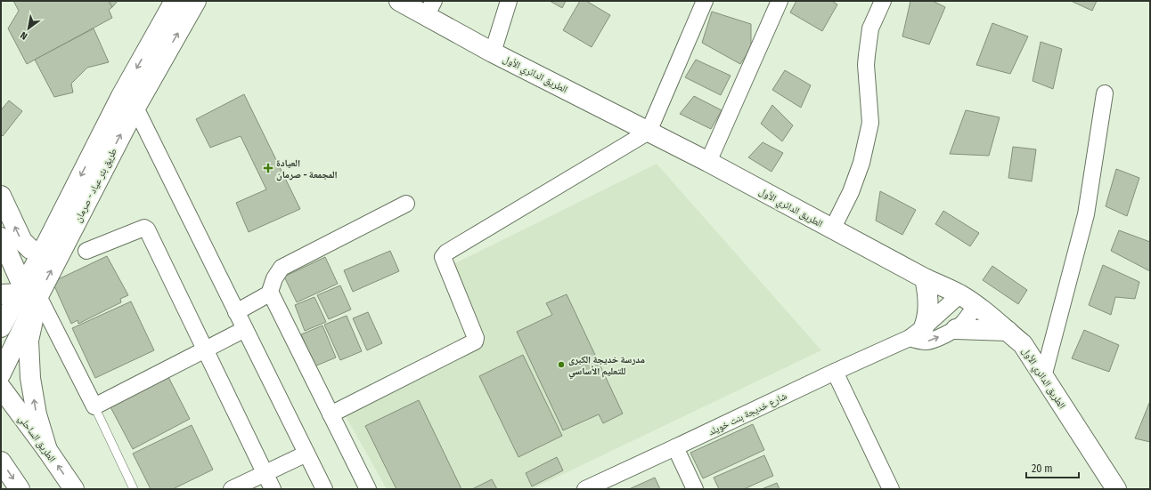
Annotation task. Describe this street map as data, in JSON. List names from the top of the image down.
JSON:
{
  "streets": {
    "main road": ["الطريق الدائري الأول", "طريق بئر عياد - صرمان", "الطريق الساحلي"],
    "street": ["شارع خديجة بنت خويلد"]
  },
  "crossings": [
    ["الطريق الدائري الأول", "شارع خديجة بنت خويلد"]
  ],
  "places": {
    "health": ["العيادة المجمعة - صرمان"],
    "other": ["مدرسة خديجة الكبرى للتعليم الأساسي"]
  },
  "scale_bar": "20 m",
  "north": "bottom left"
}
